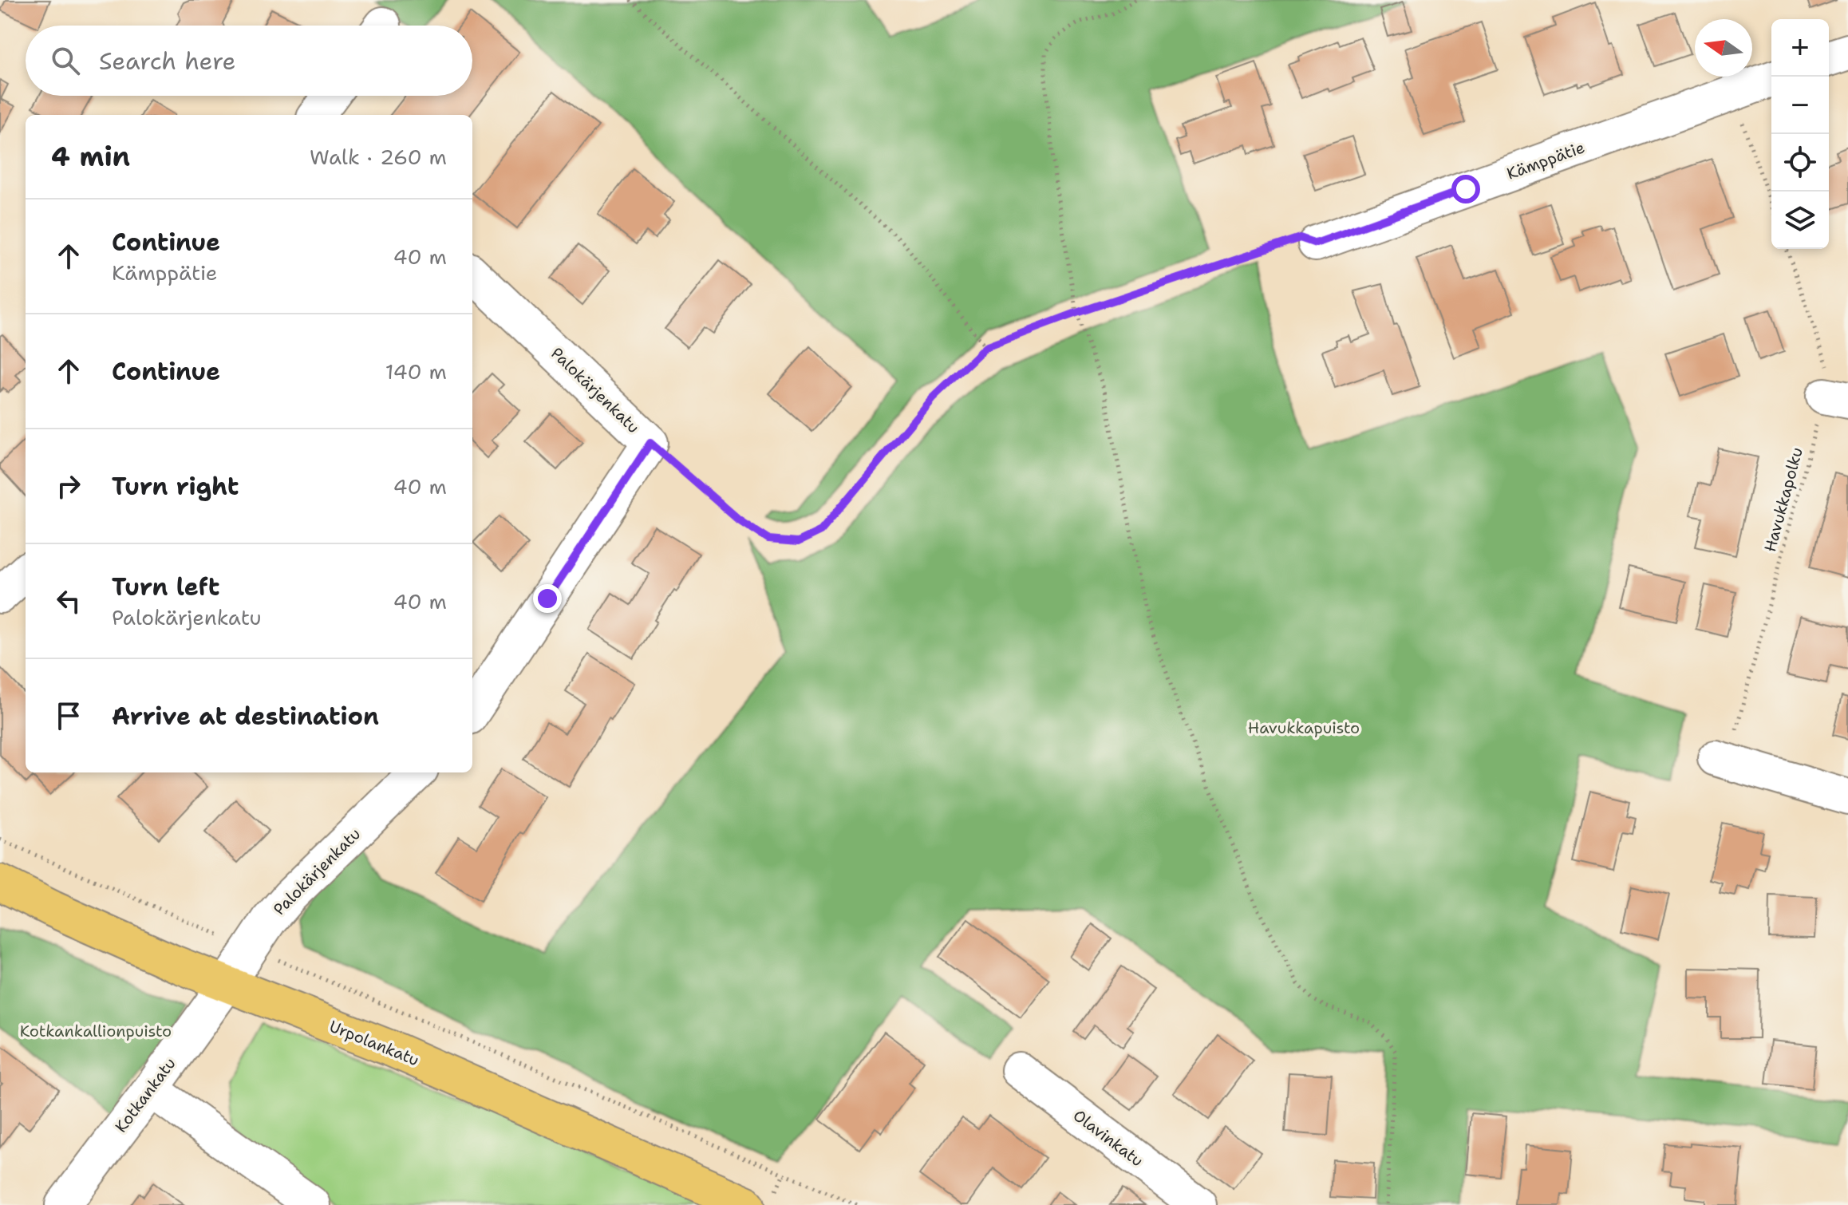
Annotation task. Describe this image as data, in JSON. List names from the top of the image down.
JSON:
{
  "streets": {
    "main road": ["Urpolankatu"],
    "street": [
      "Kämppätie",
      "Palokärjenkatu",
      "Kotkankatu",
      "Olavinkatu"
    ],
    "path": ["Havukkapolku"]
  },
  "crossings": [
    ["Palokärjenkatu", "Urpolankatu"],
    ["Palokärjenkatu", "Kotkankatu"],
    ["Urpolankatu", "Kotkankatu"]
  ],
  "parks": ["Havukkapuisto", "Kotkankallionpuisto"],
  "north": "left",
  "page": {
    "map_buttons": ["+", "−"],
    "search": "Search here",
    "heading": ["4 min", "Walk · 260 m"],
    "list": [
      ["Continue", "Kämppätie", "40 m"],
      ["Continue", "140 m"],
      ["Turn right", "40 m"],
      ["Turn left", "Palokärjenkatu", "40 m"],
      "Arrive at destination"
    ]
  }
}
